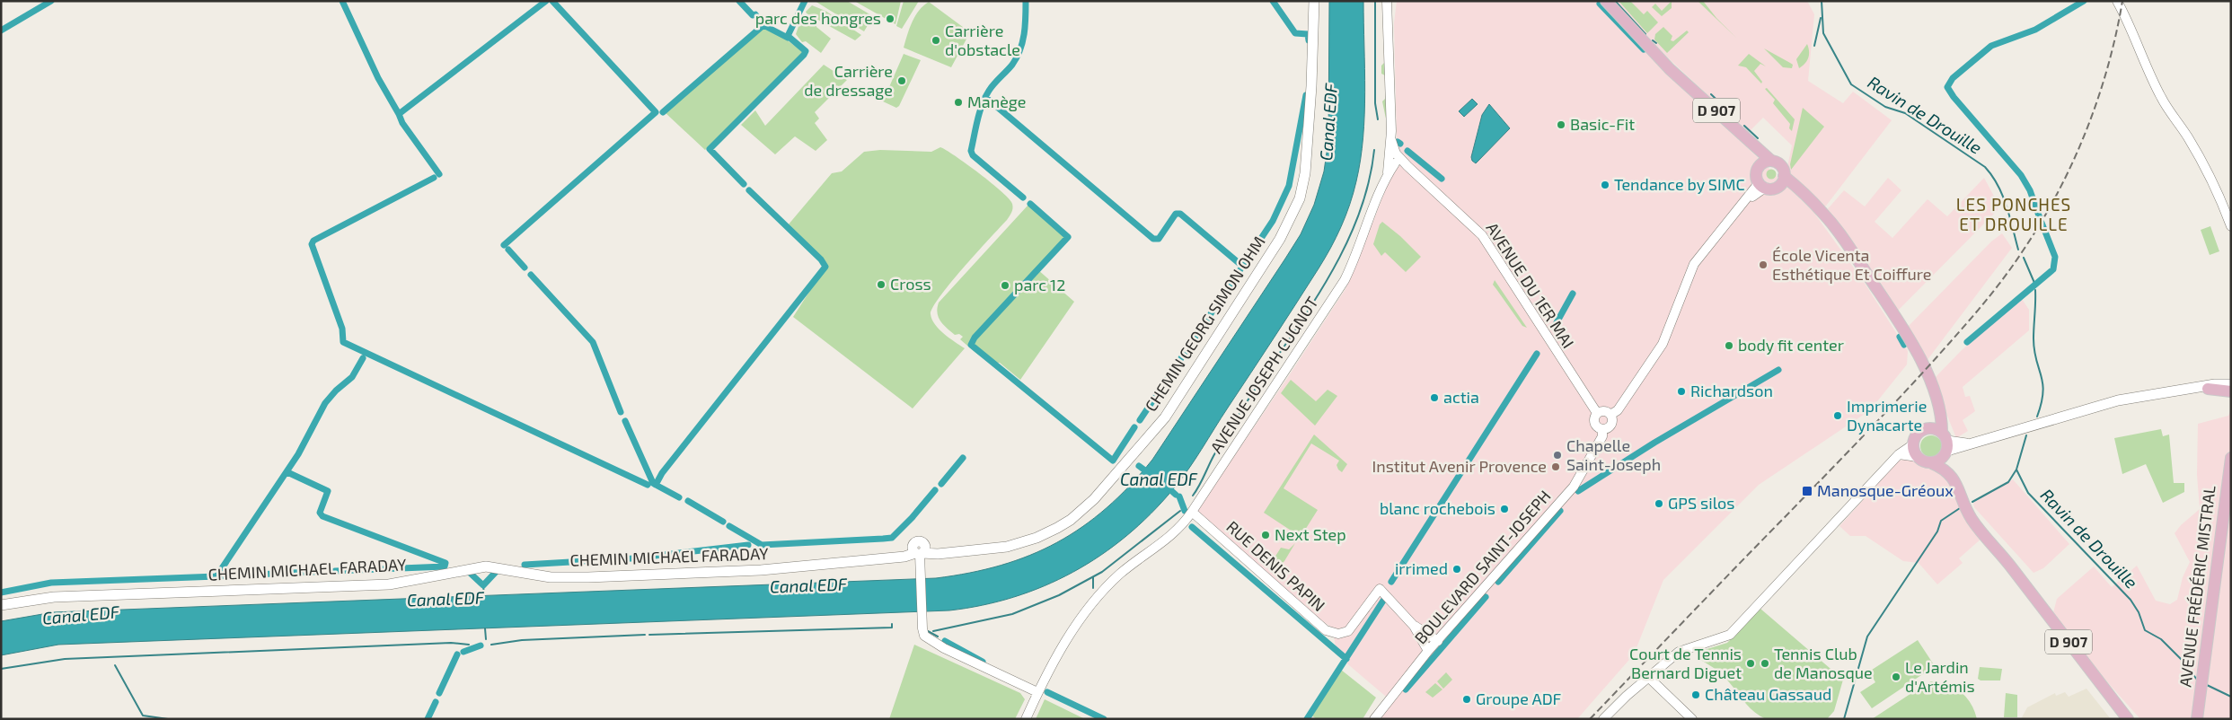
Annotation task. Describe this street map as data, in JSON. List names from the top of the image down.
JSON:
{
  "streets": {
    "main road": [
      "D 907",
      "CHEMIN GEORG SIMON OHM",
      "CHEMIN MICHAEL FARADAY",
      "AVENUE FRÉDÉRIC MISTRAL"
    ],
    "street": [
      "AVENUE DU 1ER MAI",
      "AVENUE JOSEPH CUGNOT",
      "RUE DENIS PAPIN",
      "BOULEVARD SAINT-JOSEPH"
    ]
  },
  "crossings": [
    ["AVENUE DU 1ER MAI", "AVENUE JOSEPH CUGNOT"],
    ["AVENUE DU 1ER MAI", "BOULEVARD SAINT-JOSEPH"],
    ["CHEMIN GEORG SIMON OHM", "CHEMIN MICHAEL FARADAY"],
    ["AVENUE JOSEPH CUGNOT", "RUE DENIS PAPIN"]
  ],
  "districts": ["LES PONCHES ET DROUILLE"],
  "water": ["Ravin de Drouille", "Canal EDF"],
  "places": {
    "other": [
      "parc des hongres",
      "Carrière d'obstacle",
      "Carrière de dressage",
      "Manège",
      "Basic-Fit",
      "Tendance by SIMC",
      "École Vicenta Esthétique Et Coiffure",
      "Cross",
      "parc 12",
      "body fit center",
      "Richardson",
      "actia",
      "Imprimerie Dynacarte",
      "Chapelle Saint-Joseph",
      "Institut Avenir Provence",
      "GPS silos",
      "blanc rochebois",
      "Next Step",
      "irrimed",
      "Court de Tennis Bernard Diguet",
      "Tennis Club de Manosque",
      "Le Jardin d'Artémis",
      "Château Gassaud",
      "Groupe ADF"
    ],
    "transit": ["Manosque-Gréoux"]
  }
}
